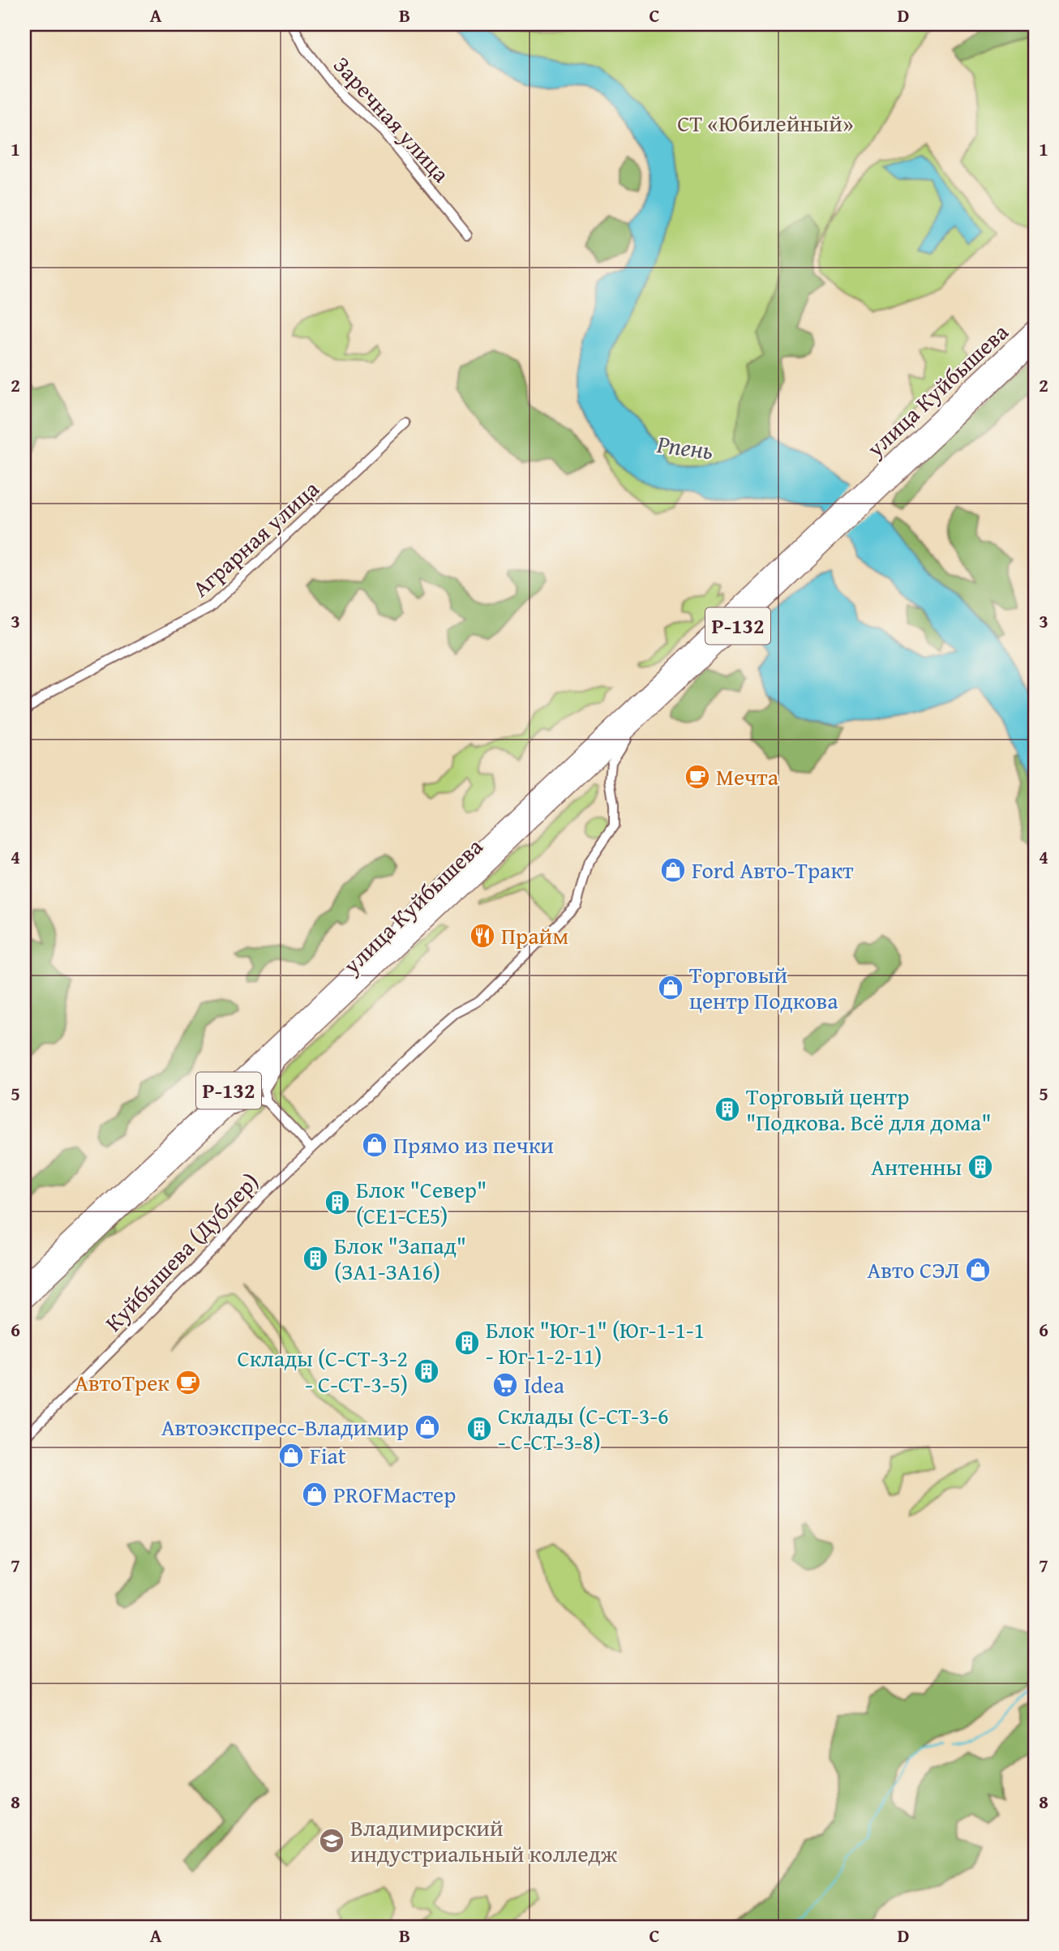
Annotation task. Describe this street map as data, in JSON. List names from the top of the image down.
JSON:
{
  "streets": {
    "highway": ["улица Куйбышева", "Р-132"],
    "street": ["Заречная улица", "Аграрная улица", "Куйбышева (Дублер)"]
  },
  "crossings": [
    ["улица Куйбышева", "Р-132"],
    ["улица Куйбышева", "Куйбышева (Дублер)"]
  ],
  "water": ["Рпень"],
  "parks": ["СТ «Юбилейный»"],
  "places": {
    "cafe": ["Мечта", "АвтоТрек"],
    "shop": [
      "Ford Авто-Тракт",
      "Торговый центр Подкова",
      "Прямо из печки",
      "Авто СЭЛ",
      "Автоэкспресс-Владимир",
      "Fiat",
      "PROFМастер"
    ],
    "restaurant": ["Прайм"],
    "building": [
      "Торговый центр \"Подкова. Всё для дома\"",
      "Антенны",
      "Блок \"Север\" (СЕ1-СЕ5)",
      "Блок \"Запад\" (ЗА1-ЗА16)",
      "Блок \"Юг-1\" (Юг-1-1-1 - Юг-1-2-11)",
      "Склады (С-СТ-3-2 - С-СТ-3-5)",
      "Склады (С-СТ-3-6 - С-СТ-3-8)"
    ],
    "supermarket": ["Idea"],
    "school or university": ["Владимирский индустриальный колледж"]
  },
  "grid": {
    "columns": [
      "A",
      "B",
      "C",
      "D"
    ],
    "rows": [
      "1",
      "2",
      "3",
      "4",
      "5",
      "6",
      "7",
      "8"
    ]
  }
}
